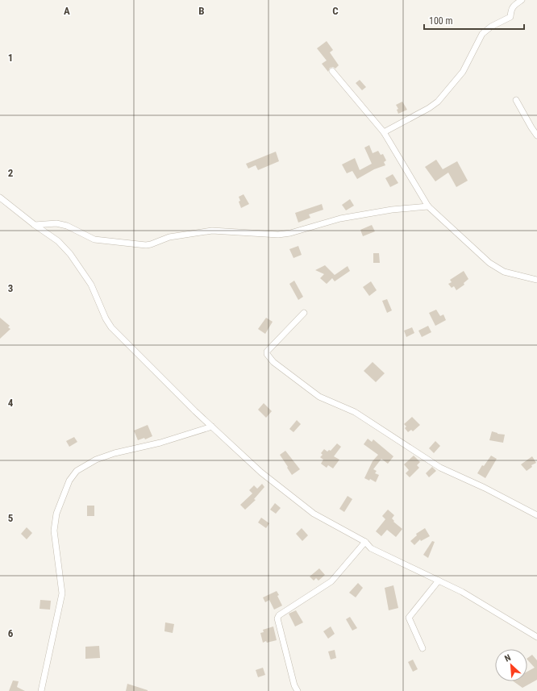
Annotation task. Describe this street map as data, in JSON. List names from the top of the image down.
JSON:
{
  "scale_bar": "100 m",
  "north": "top left",
  "grid": {
    "columns": ["A", "B", "C"],
    "rows": [
      "1",
      "2",
      "3",
      "4",
      "5",
      "6"
    ]
  }
}
